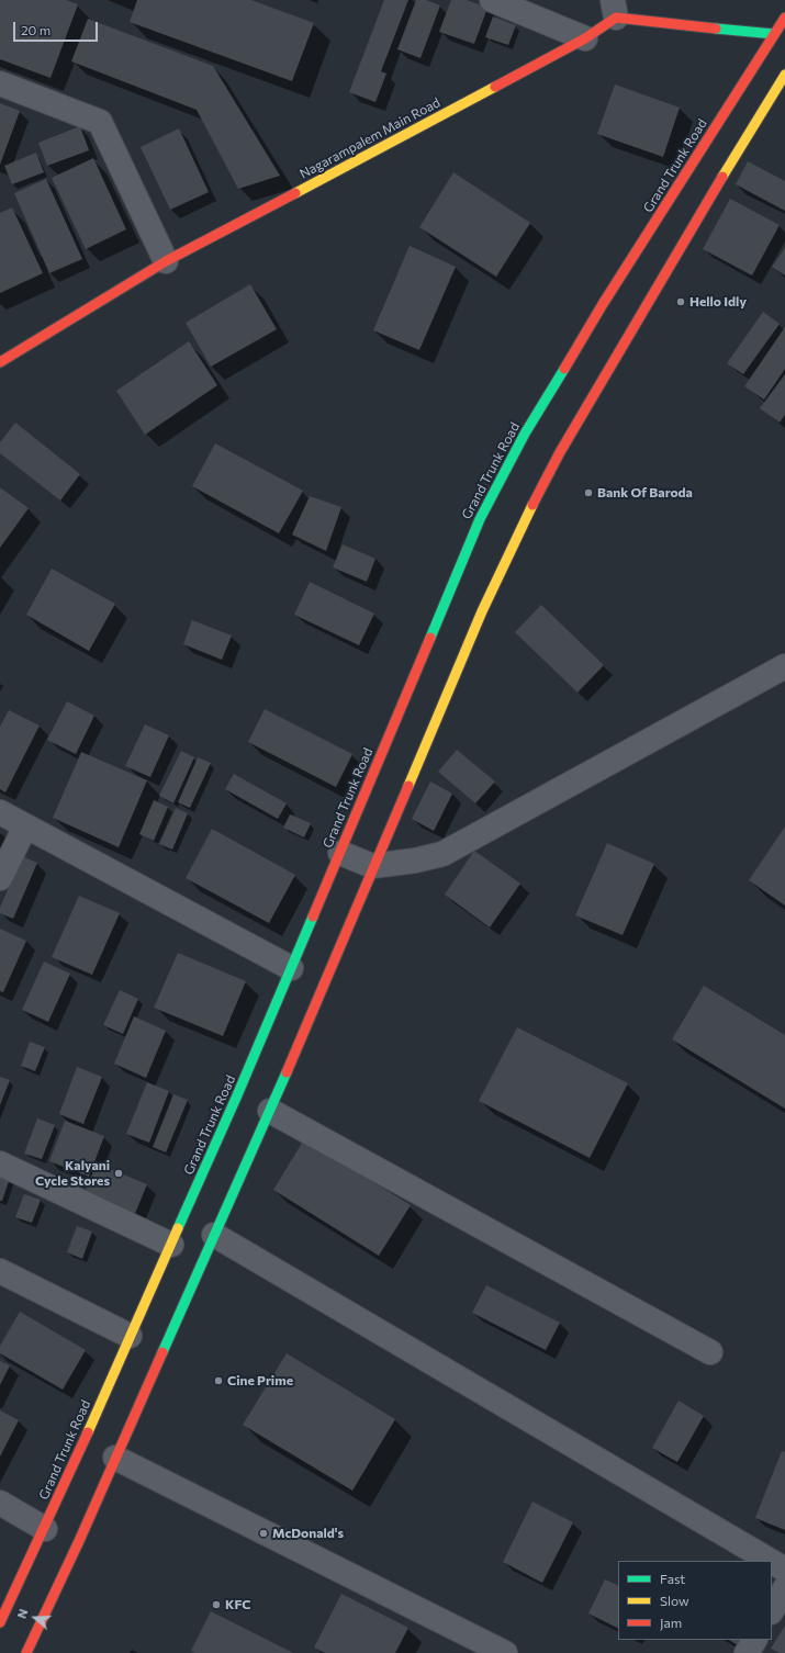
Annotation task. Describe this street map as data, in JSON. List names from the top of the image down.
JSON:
{
  "streets": {
    "main road": ["Nagarampalem Main Road", "Grand Trunk Road"]
  },
  "crossings": [
    ["Nagarampalem Main Road", "Grand Trunk Road"]
  ],
  "places": [
    "Hello Idly",
    "Bank Of Baroda",
    "Kalyani Cycle Stores",
    "Cine Prime",
    "McDonald's",
    "KFC"
  ],
  "legend": ["Fast", "Slow", "Jam"],
  "scale_bar": "20 m",
  "north": "left"
}
